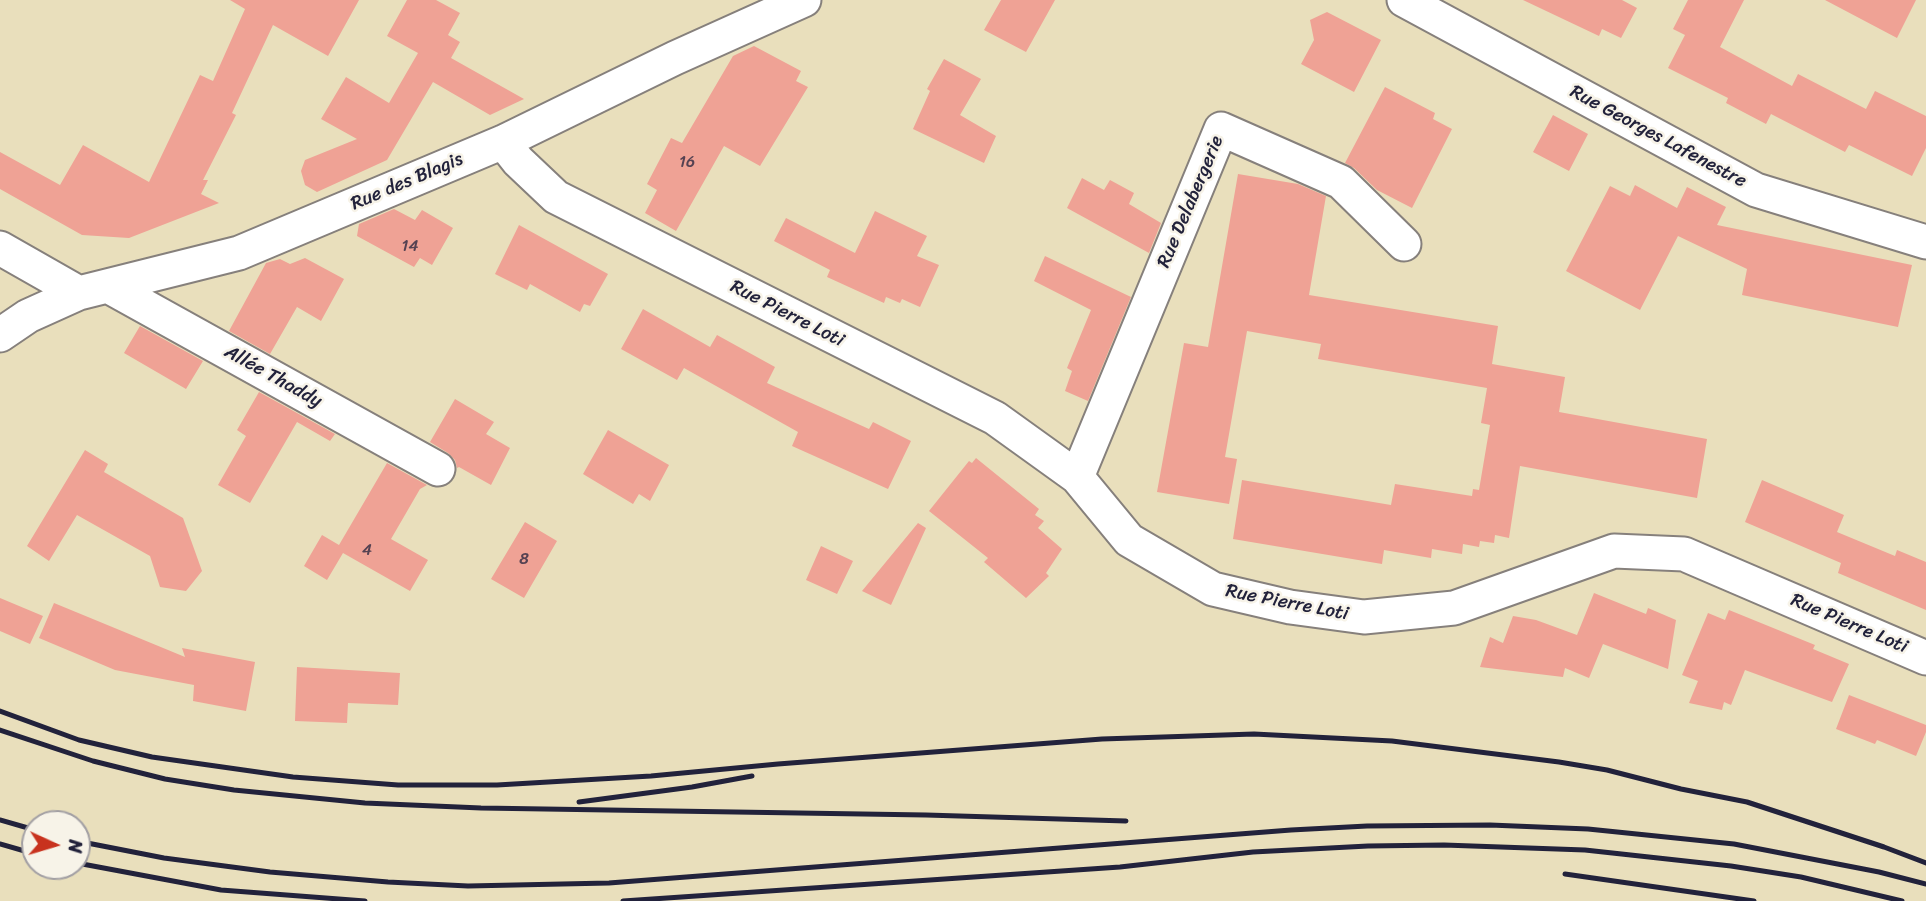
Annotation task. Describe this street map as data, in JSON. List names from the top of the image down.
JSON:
{
  "streets": {
    "street": [
      "Rue Georges Lafenestre",
      "Rue des Blagis",
      "Rue Delabergerie",
      "Rue Pierre Loti",
      "Allée Thaddy"
    ]
  },
  "crossings": [
    ["Rue des Blagis", "Rue Pierre Loti"],
    ["Rue des Blagis", "Allée Thaddy"],
    ["Rue Delabergerie", "Rue Pierre Loti"]
  ],
  "house_numbers": [
    "16",
    "14",
    "4",
    "8"
  ],
  "north": "right"
}
